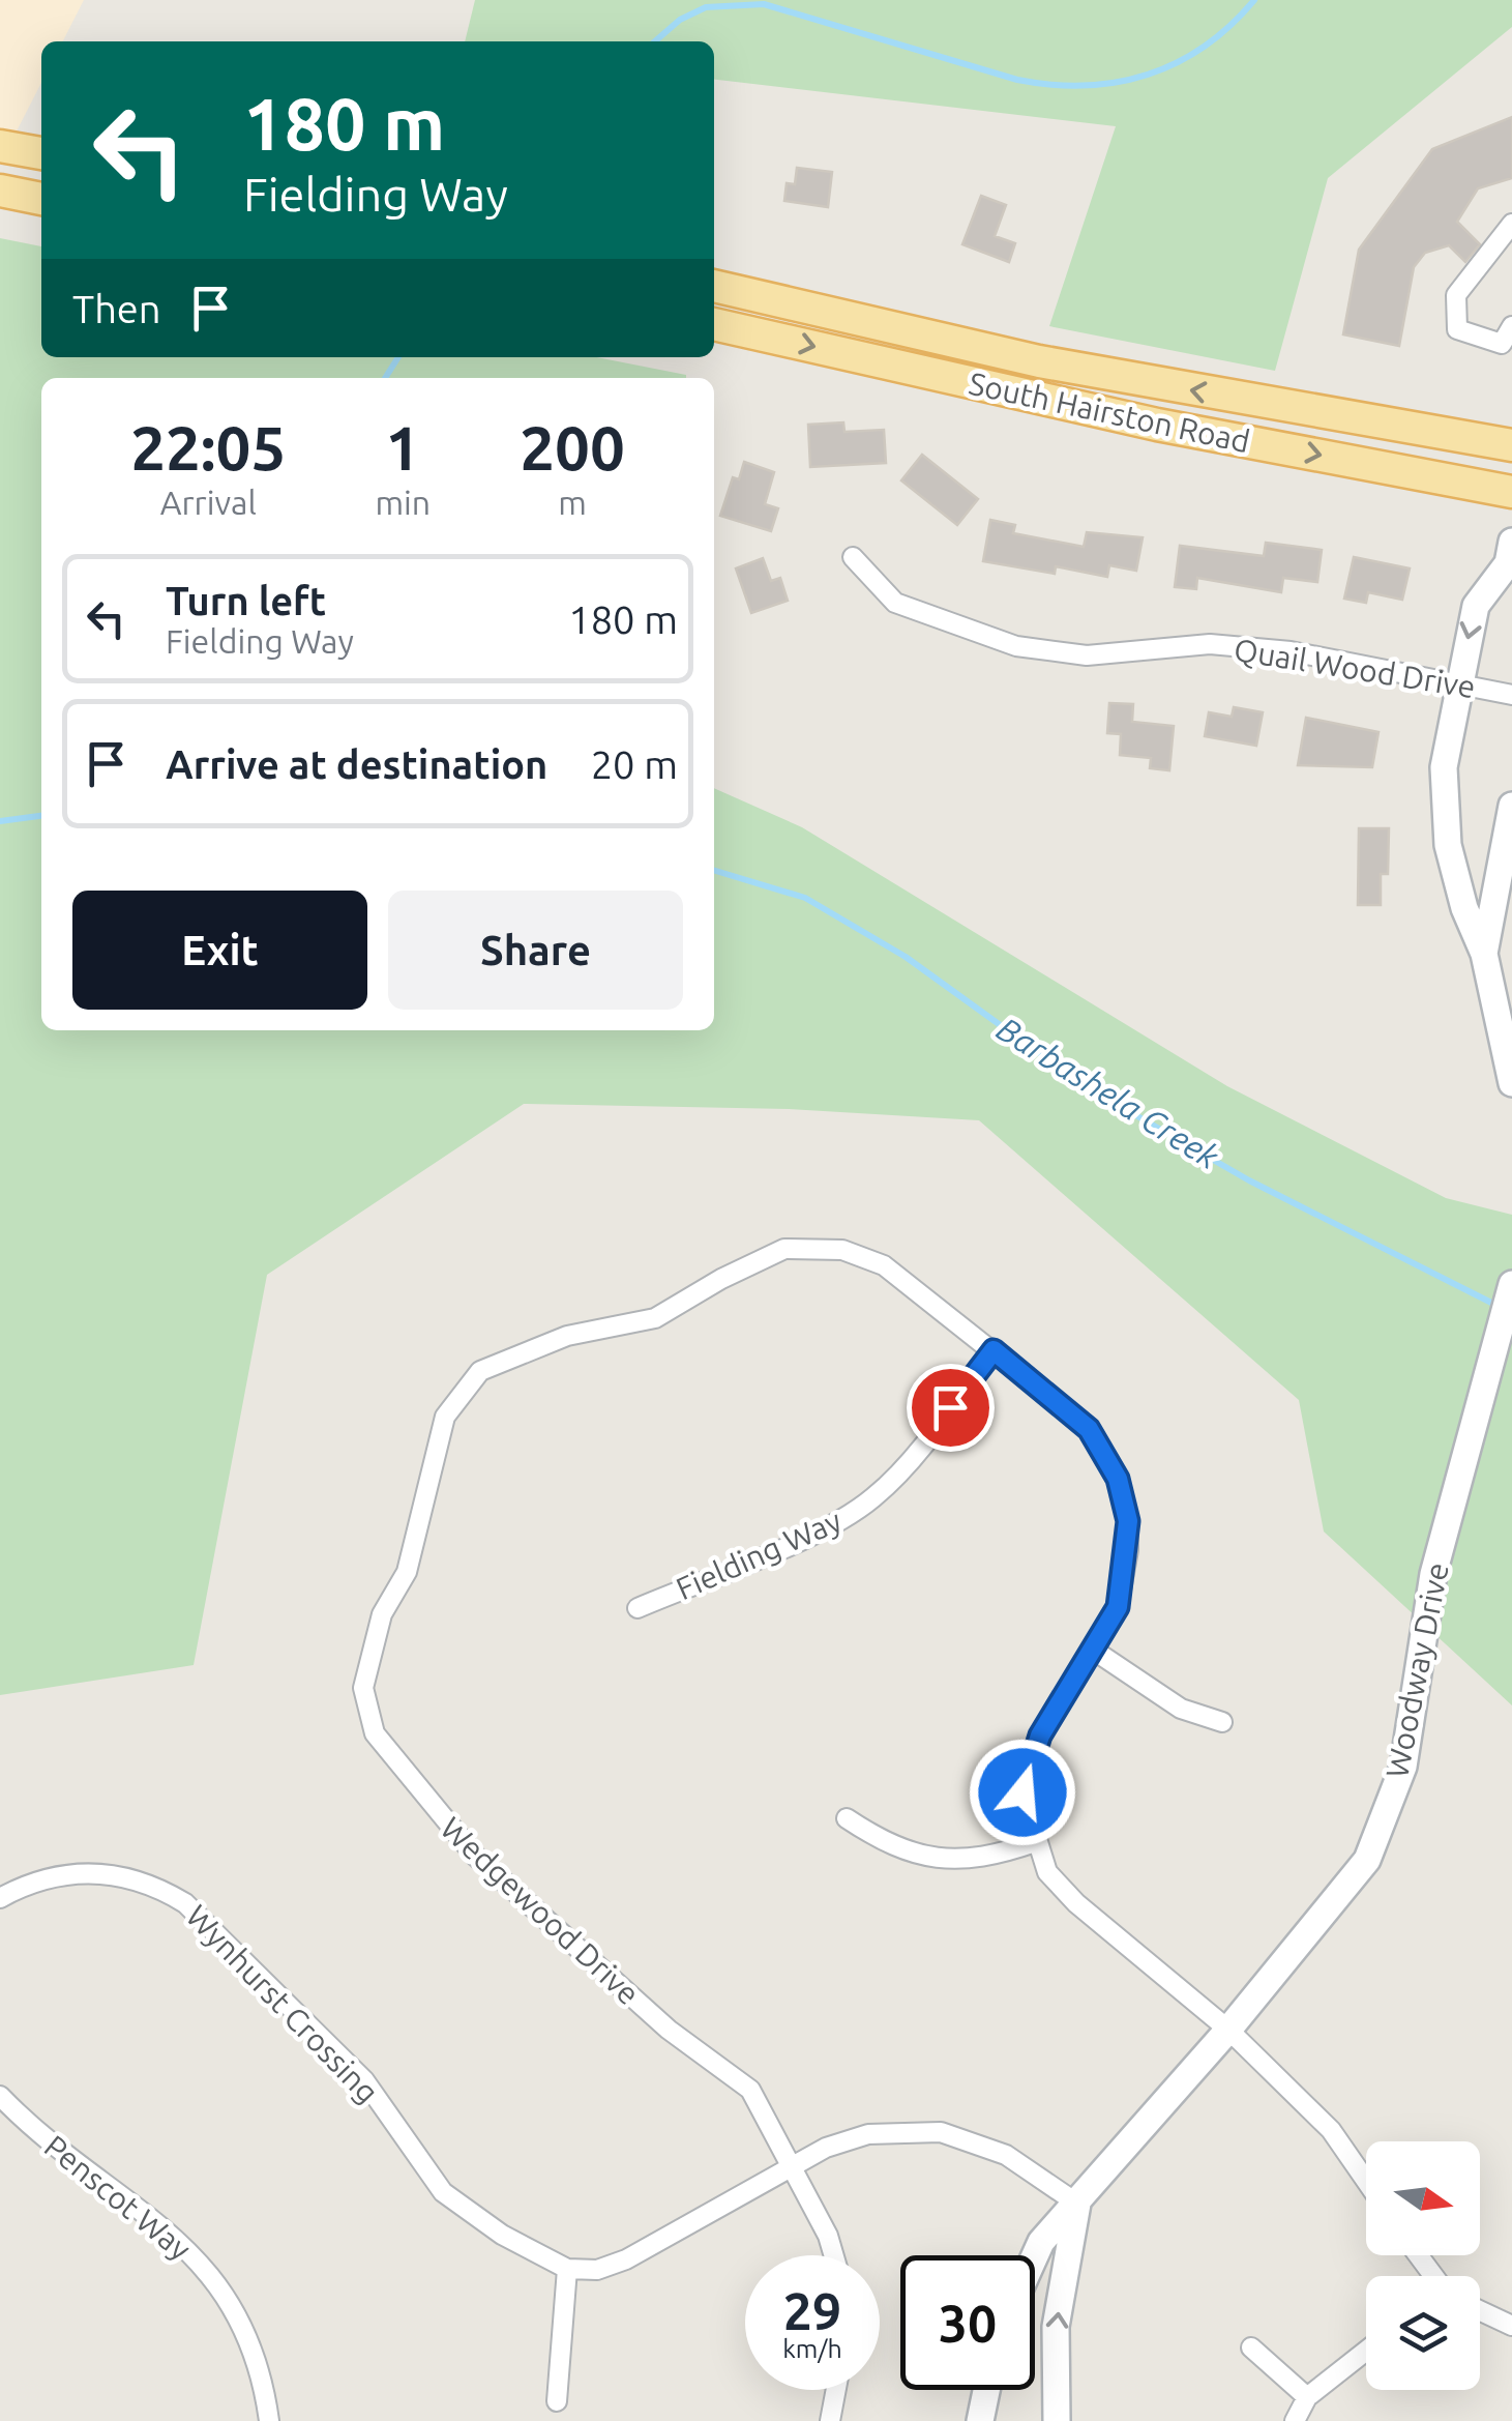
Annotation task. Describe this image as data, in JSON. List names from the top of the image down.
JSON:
{
  "streets": {
    "main road": ["South Hairston Road"],
    "street": [
      "Quail Wood Drive",
      "Fielding Way",
      "Woodway Drive",
      "Wedgewood Drive",
      "Wynhurst Crossing",
      "Penscot Way"
    ]
  },
  "crossings": [
    ["Fielding Way", "Wedgewood Drive"],
    ["Woodway Drive", "Wedgewood Drive"]
  ],
  "water": ["Barbashela Creek"],
  "north": "right",
  "page": {
    "turn": ["180 m", "Fielding Way"],
    "then": "Then",
    "eta": [
      "22:05",
      "Arrival",
      "1",
      "min",
      "200",
      "m"
    ],
    "list": [
      {
        "name": "Turn left",
        "note": "Fielding Way",
        "value": "180 m"
      },
      {
        "name": "Arrive at destination",
        "value": "20 m"
      }
    ],
    "buttons": ["Exit", "Share"],
    "speed": "29 km/h",
    "limit": "30"
  }
}
